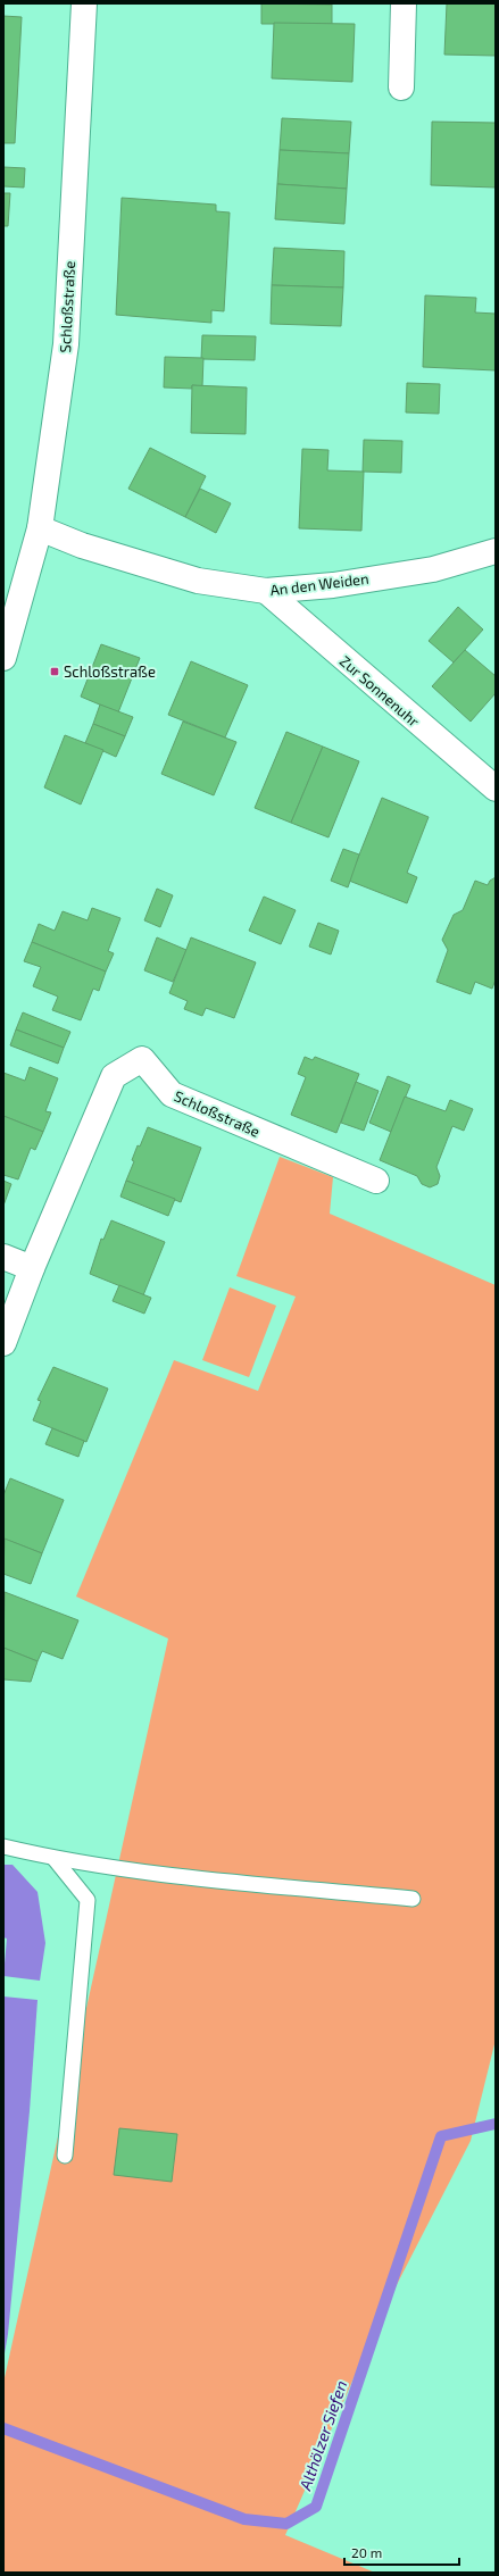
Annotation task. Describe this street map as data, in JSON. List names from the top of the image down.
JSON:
{
  "streets": {
    "street": ["Schloßstraße", "An den Weiden", "Zur Sonnenuhr"]
  },
  "crossings": [
    ["Schloßstraße", "An den Weiden"],
    ["An den Weiden", "Zur Sonnenuhr"]
  ],
  "water": ["Althölzer Siefen"],
  "places": {
    "transit": ["Schloßstraße"]
  },
  "scale_bar": "20 m"
}
